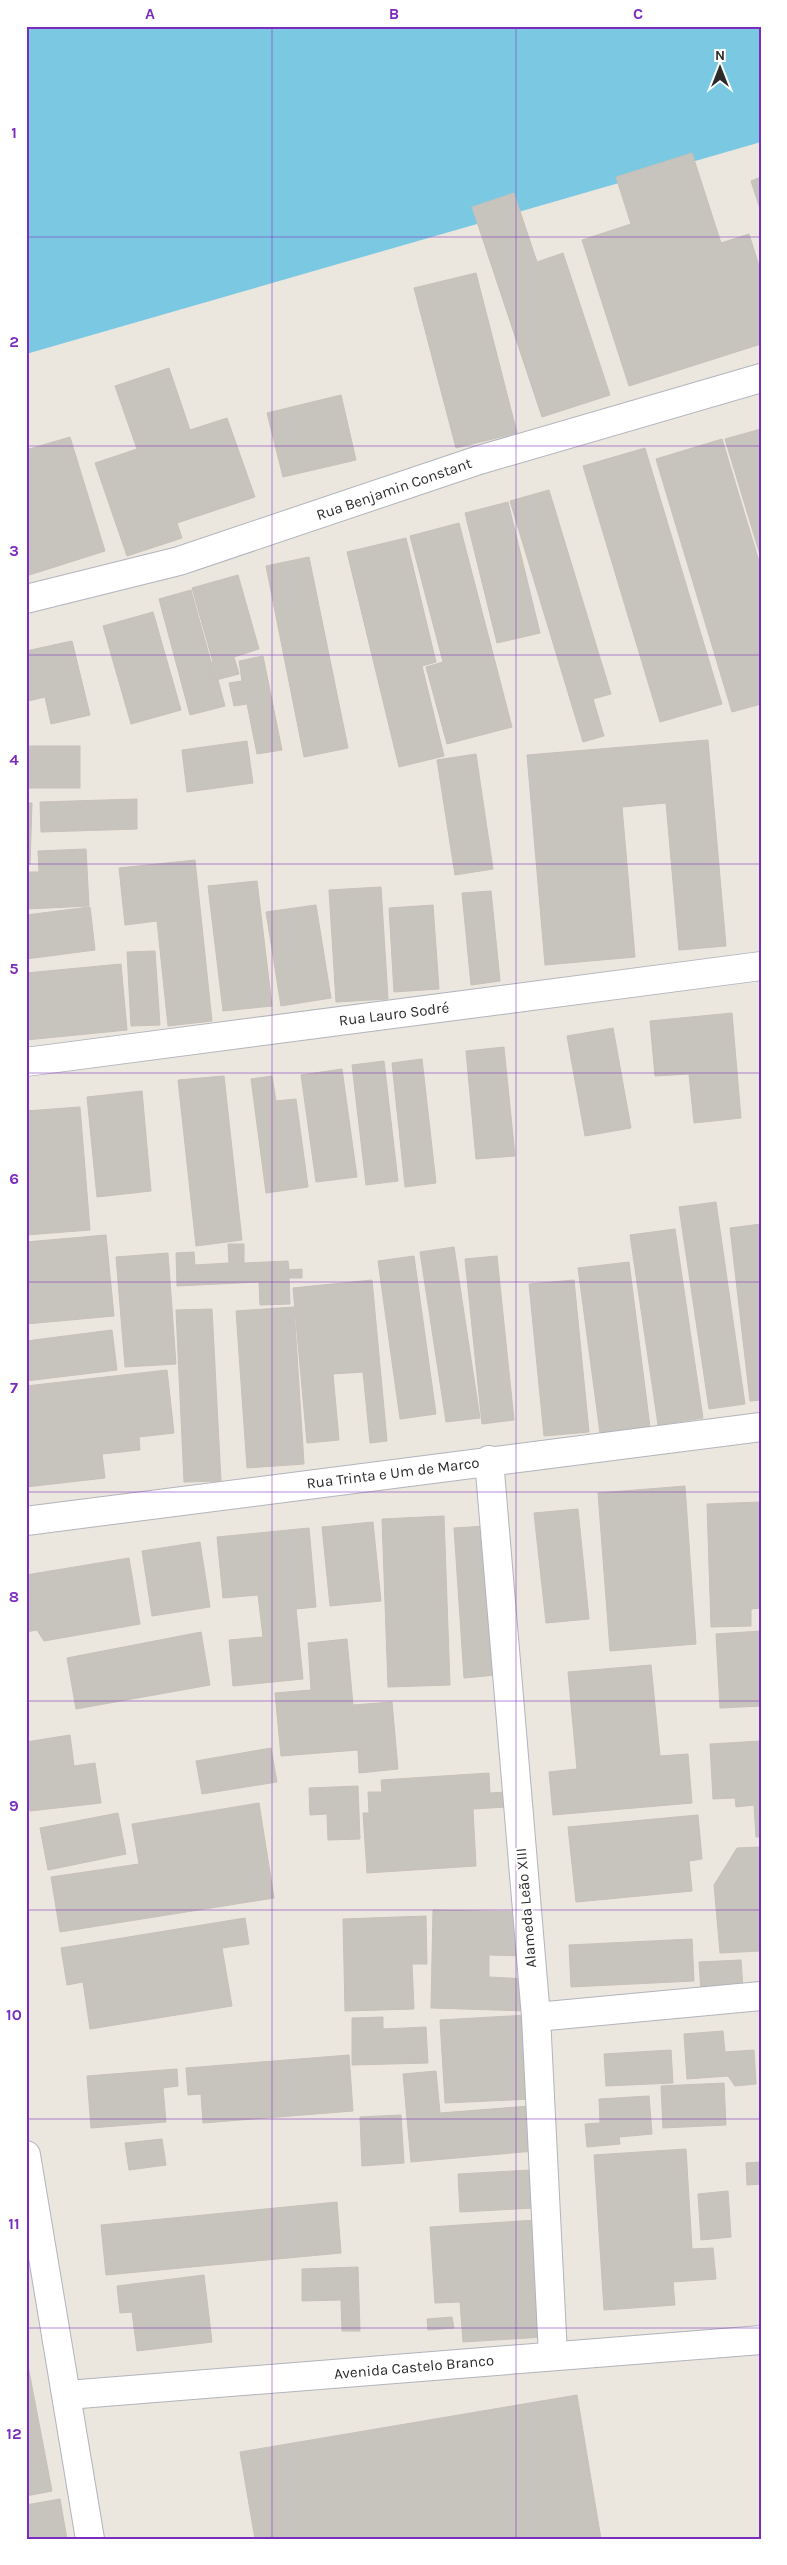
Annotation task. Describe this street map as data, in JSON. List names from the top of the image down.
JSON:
{
  "streets": {
    "street": [
      "Rua Benjamin Constant",
      "Rua Lauro Sodré",
      "Rua Trinta e Um de Marco",
      "Alameda Leão XIII",
      "Avenida Castelo Branco"
    ]
  },
  "crossings": [
    ["Rua Trinta e Um de Marco", "Alameda Leão XIII"],
    ["Alameda Leão XIII", "Avenida Castelo Branco"]
  ],
  "north": "top",
  "grid": {
    "columns": ["A", "B", "C"],
    "rows": [
      "1",
      "2",
      "3",
      "4",
      "5",
      "6",
      "7",
      "8",
      "9",
      "10",
      "11",
      "12"
    ]
  }
}
